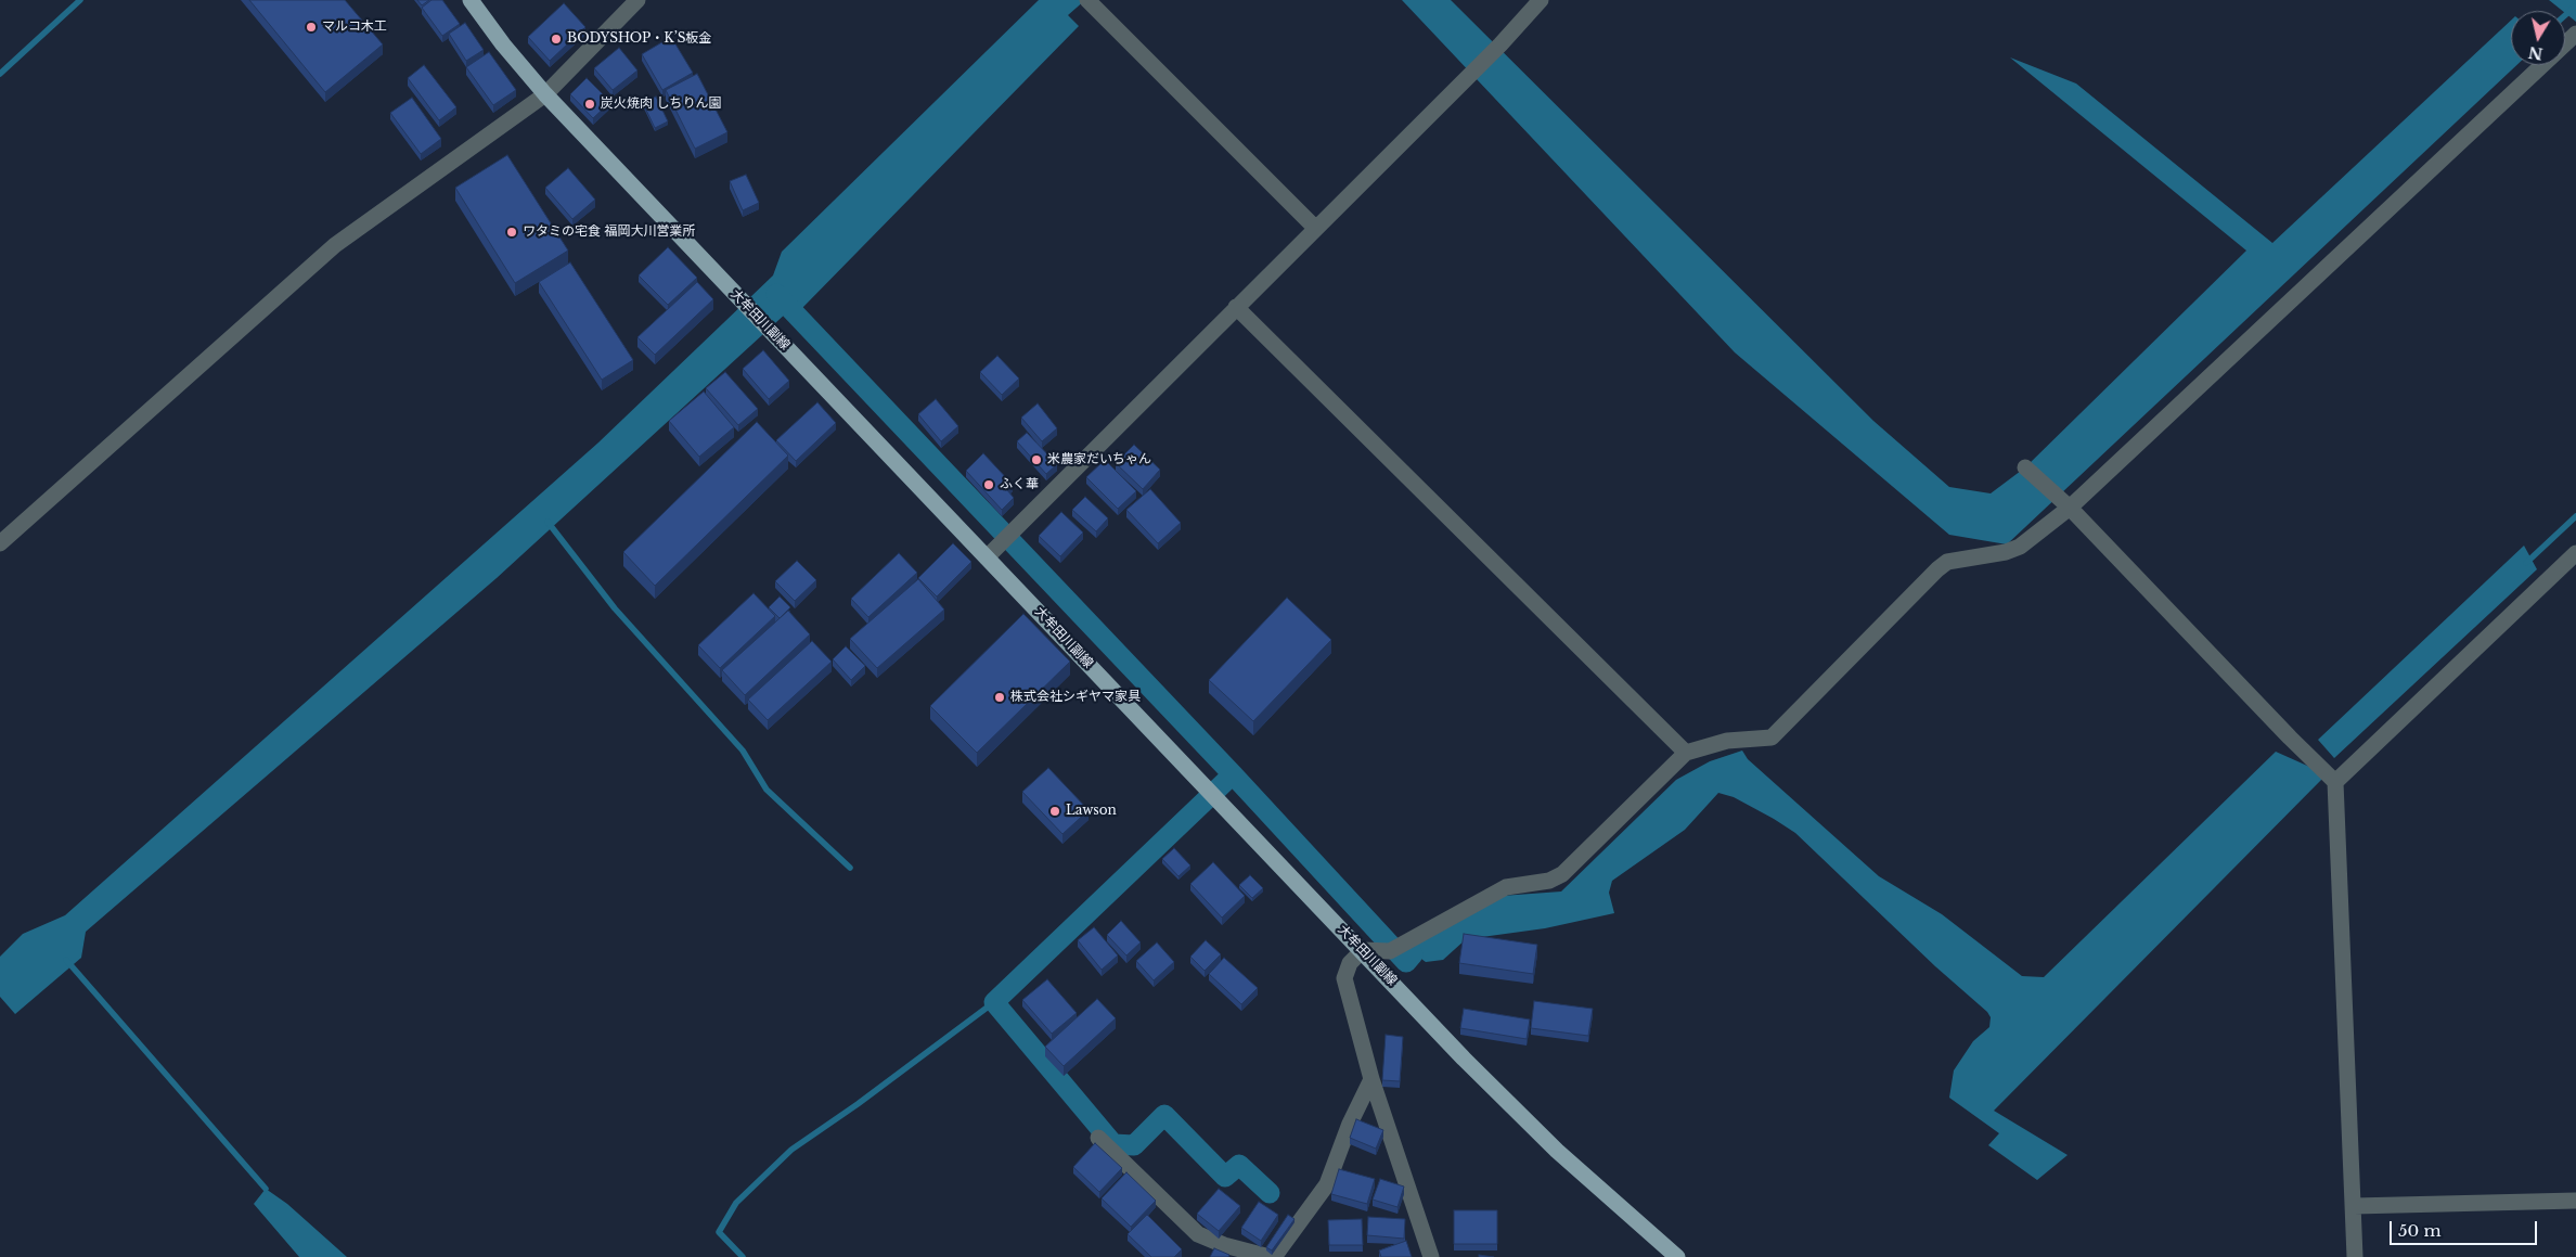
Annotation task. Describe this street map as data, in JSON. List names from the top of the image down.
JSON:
{
  "streets": {
    "main road": ["大牟田川副線"]
  },
  "places": [
    "マルコ木工",
    "BODYSHOP・K’S板金",
    "炭火焼肉 しちりん園",
    "ワタミの宅食 福岡大川営業所",
    "米農家だいちゃん",
    "ふく華",
    "株式会社シギヤマ家具",
    "Lawson"
  ],
  "scale_bar": "50 m",
  "north": "bottom"
}
